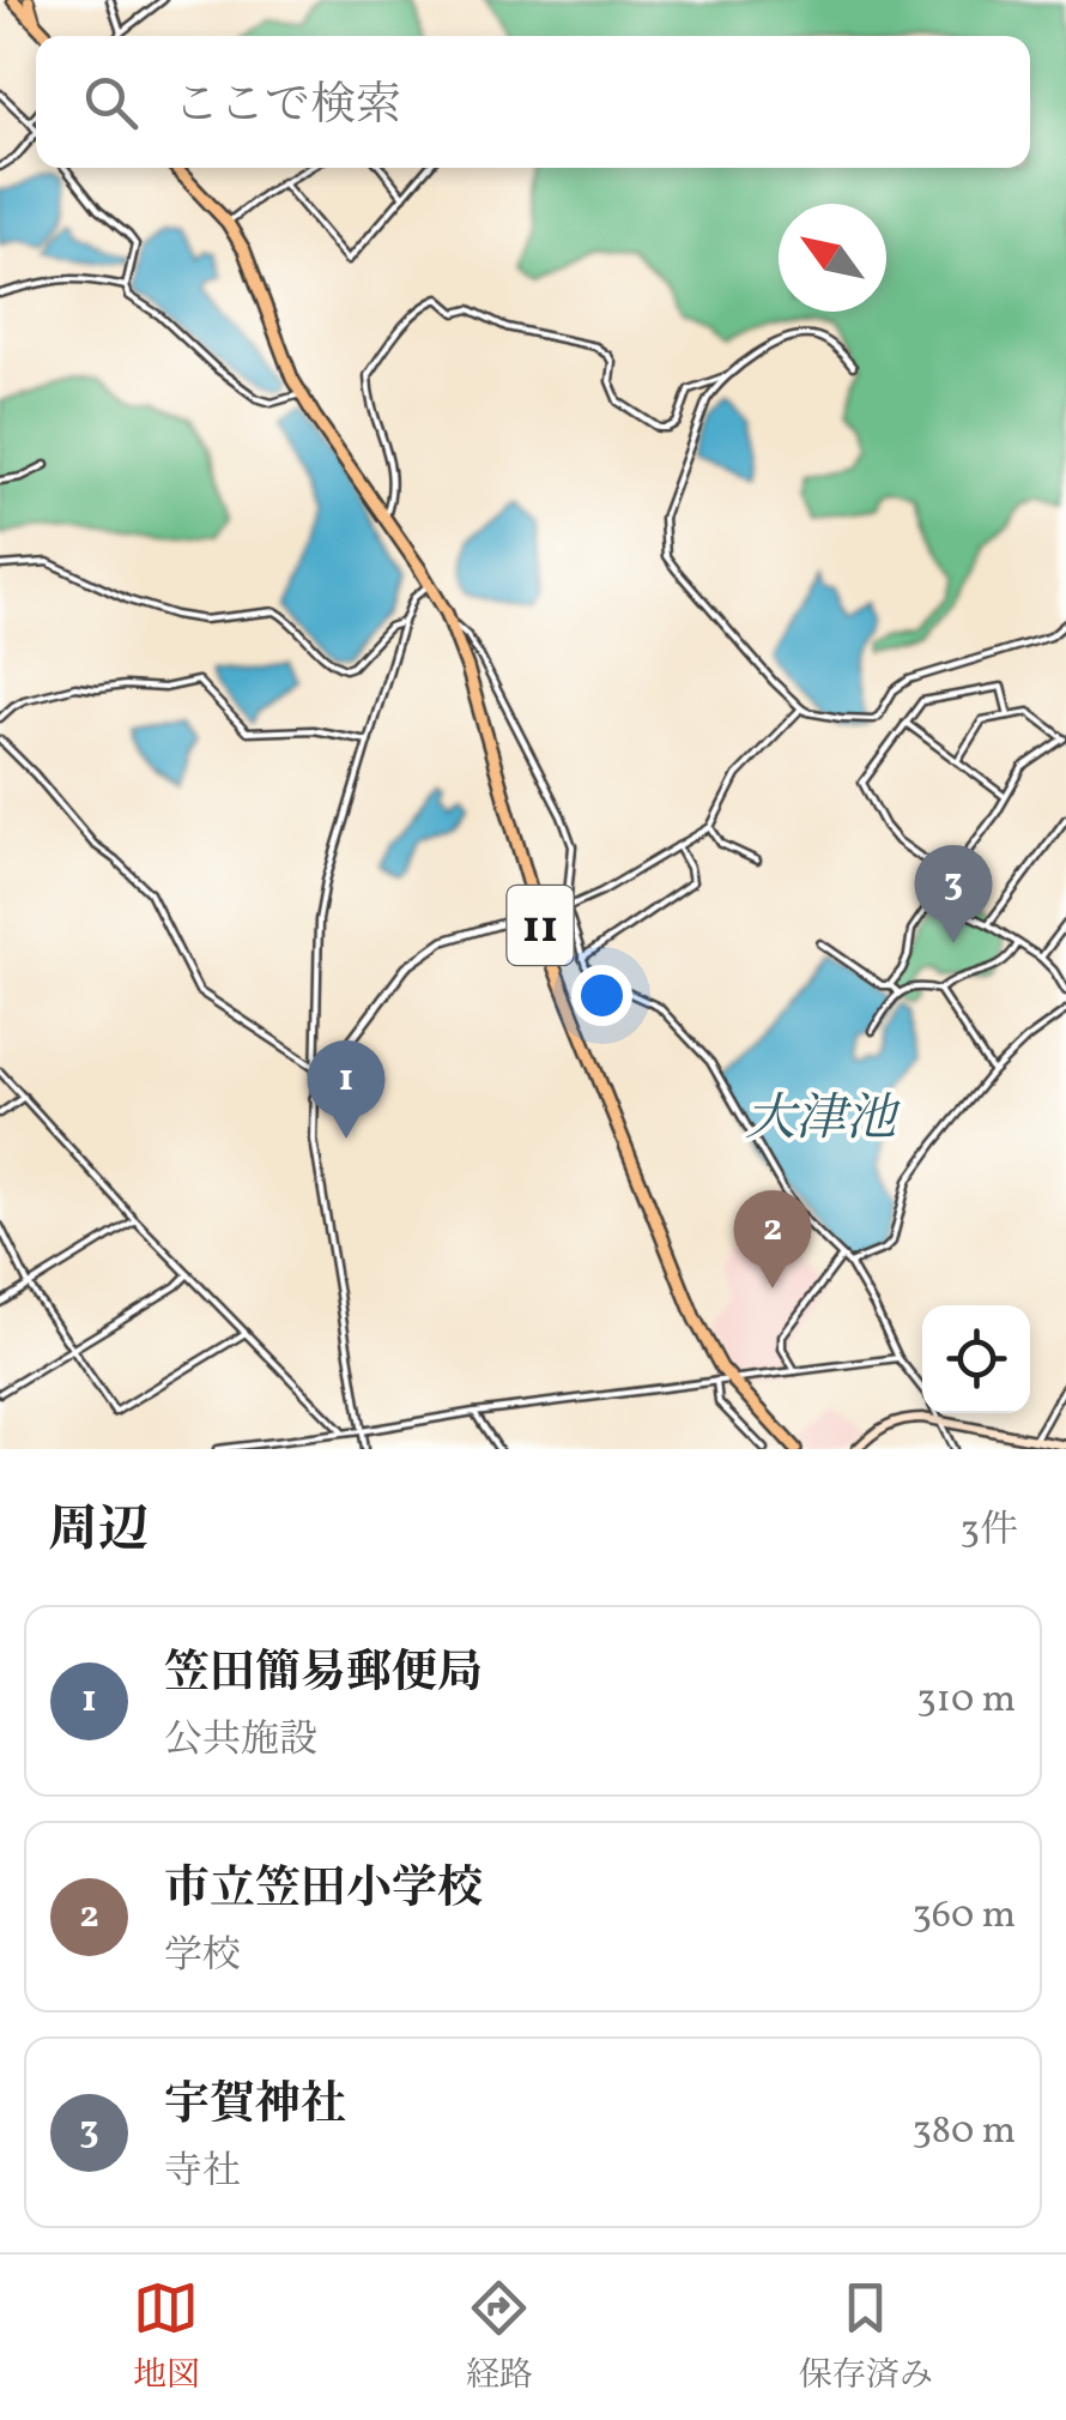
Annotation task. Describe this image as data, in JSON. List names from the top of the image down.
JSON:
{
  "streets": {
    "highway": ["11"]
  },
  "water": ["大津池"],
  "north": "top left",
  "page": {
    "search": "ここで検索",
    "pins": ["3", "1", "2"],
    "heading": ["周辺", "3件"],
    "list": [
      {
        "mark": "1",
        "name": "笠田簡易郵便局",
        "note": "公共施設",
        "value": "310 m"
      },
      {
        "mark": "2",
        "name": "市立笠田小学校",
        "note": "学校",
        "value": "360 m"
      },
      {
        "mark": "3",
        "name": "宇賀神社",
        "note": "寺社",
        "value": "380 m"
      }
    ],
    "nav": ["地図", "経路", "保存済み"]
  }
}
